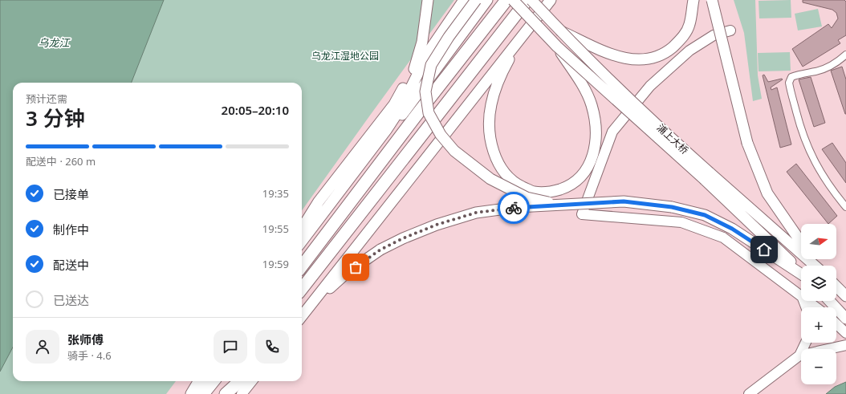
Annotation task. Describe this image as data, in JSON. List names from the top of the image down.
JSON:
{
  "streets": {
    "main road": ["浦上大桥"]
  },
  "water": ["乌龙江"],
  "parks": ["乌龙江湿地公园"],
  "north": "right",
  "page": {
    "heading": ["3 分钟", "预计还需", "20:05–20:10"],
    "panel": ["张师傅", "骑手 · 4.6"],
    "bar": "配送中 · 260 m",
    "list": [
      ["已接单", "19:35"],
      ["制作中", "19:55"],
      ["配送中", "19:59"],
      "已送达"
    ],
    "map_buttons": ["+", "−"]
  }
}
